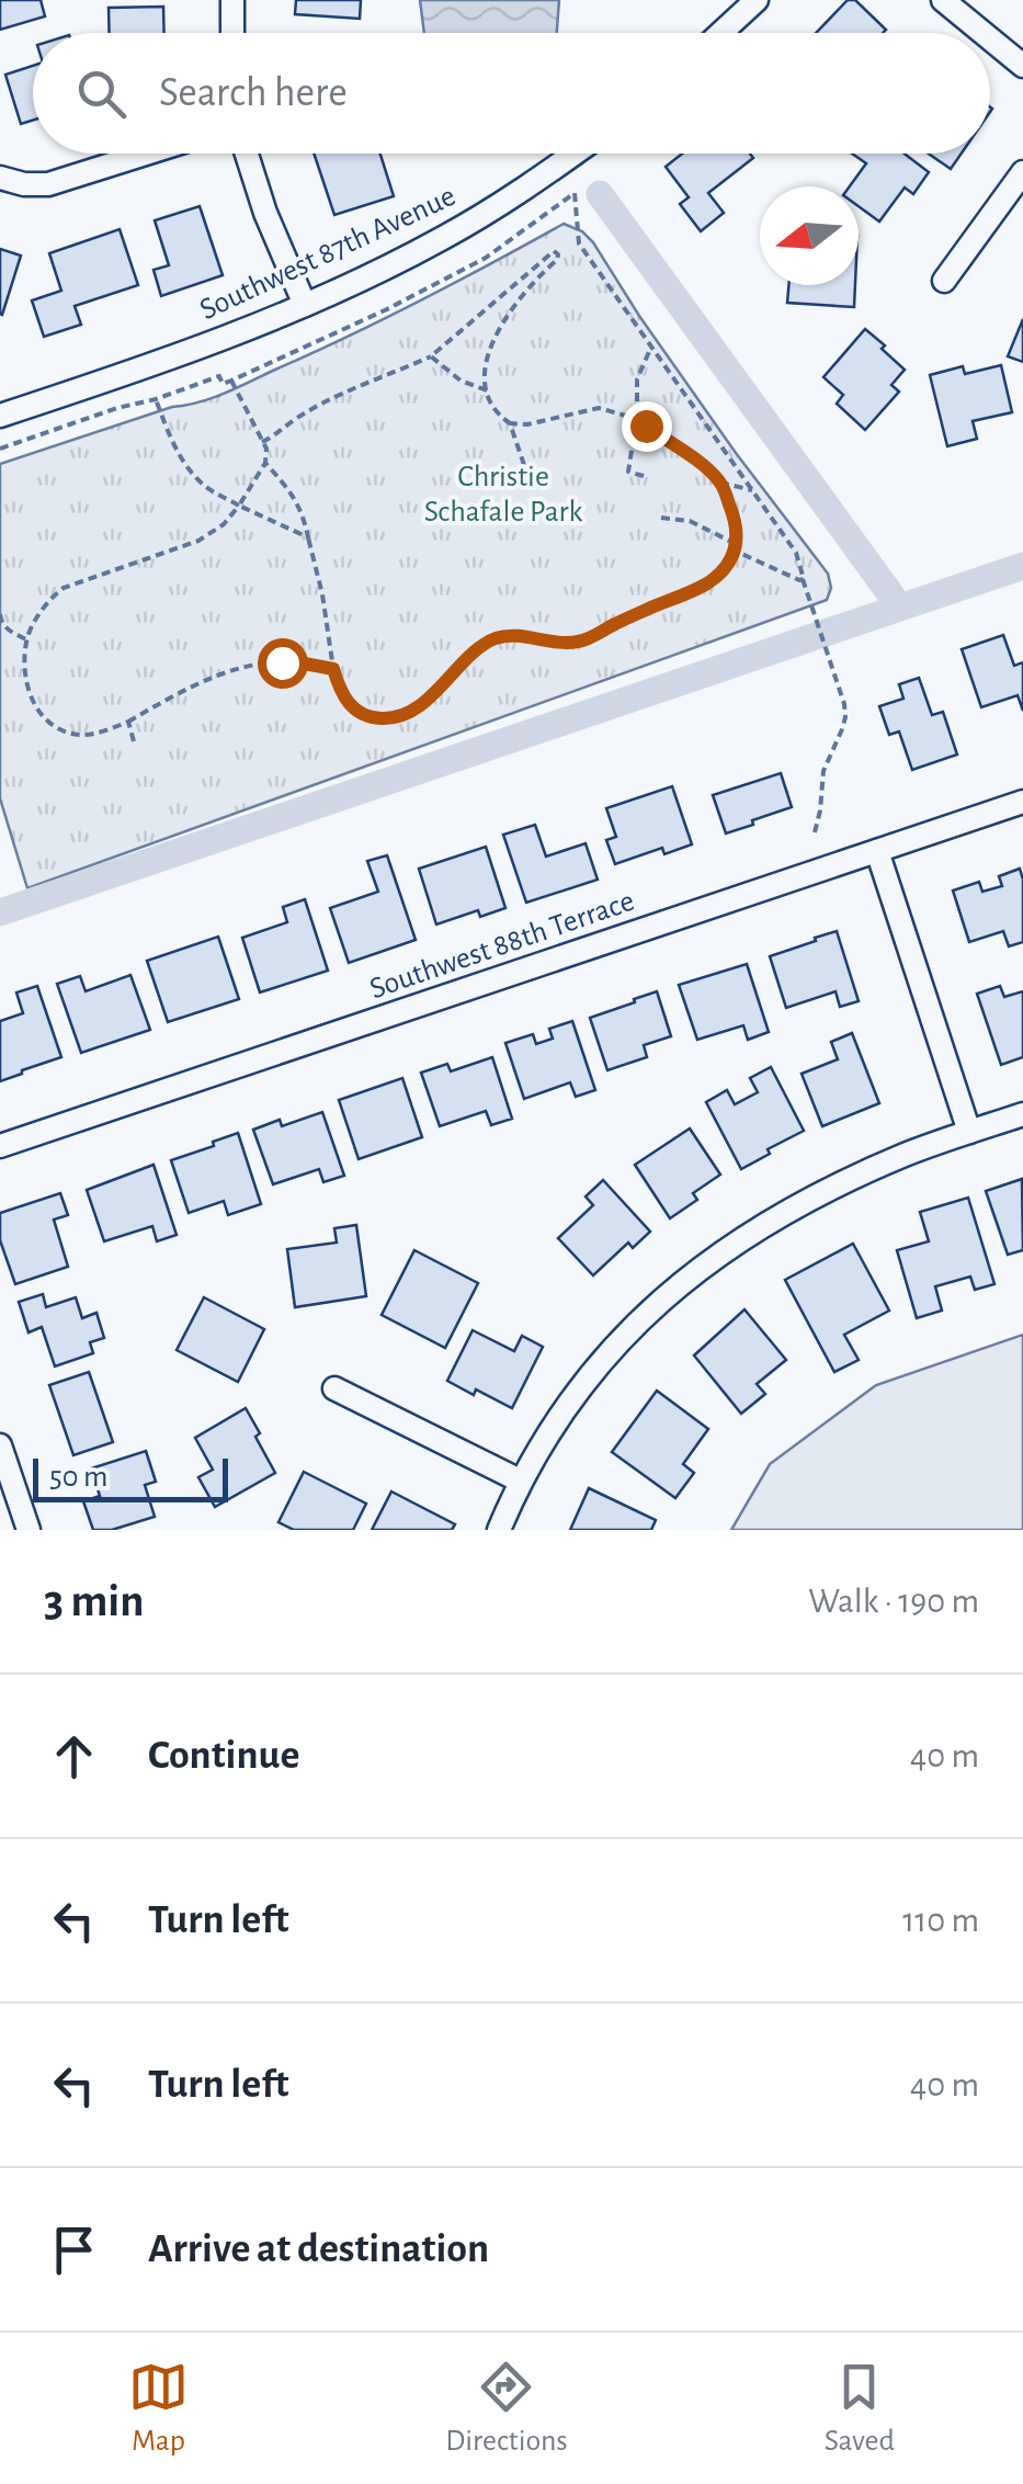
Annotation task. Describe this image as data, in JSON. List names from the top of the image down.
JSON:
{
  "streets": {
    "street": ["Southwest 87th Avenue", "Southwest 88th Terrace"]
  },
  "parks": ["Christie Schafale Park"],
  "scale_bar": "50 m",
  "north": "left",
  "page": {
    "search": "Search here",
    "scale": "50 m",
    "heading": ["3 min", "Walk · 190 m"],
    "list": [
      ["Continue", "40 m"],
      ["Turn left", "110 m"],
      ["Turn left", "40 m"],
      "Arrive at destination"
    ],
    "nav": ["Map", "Directions", "Saved"]
  }
}
